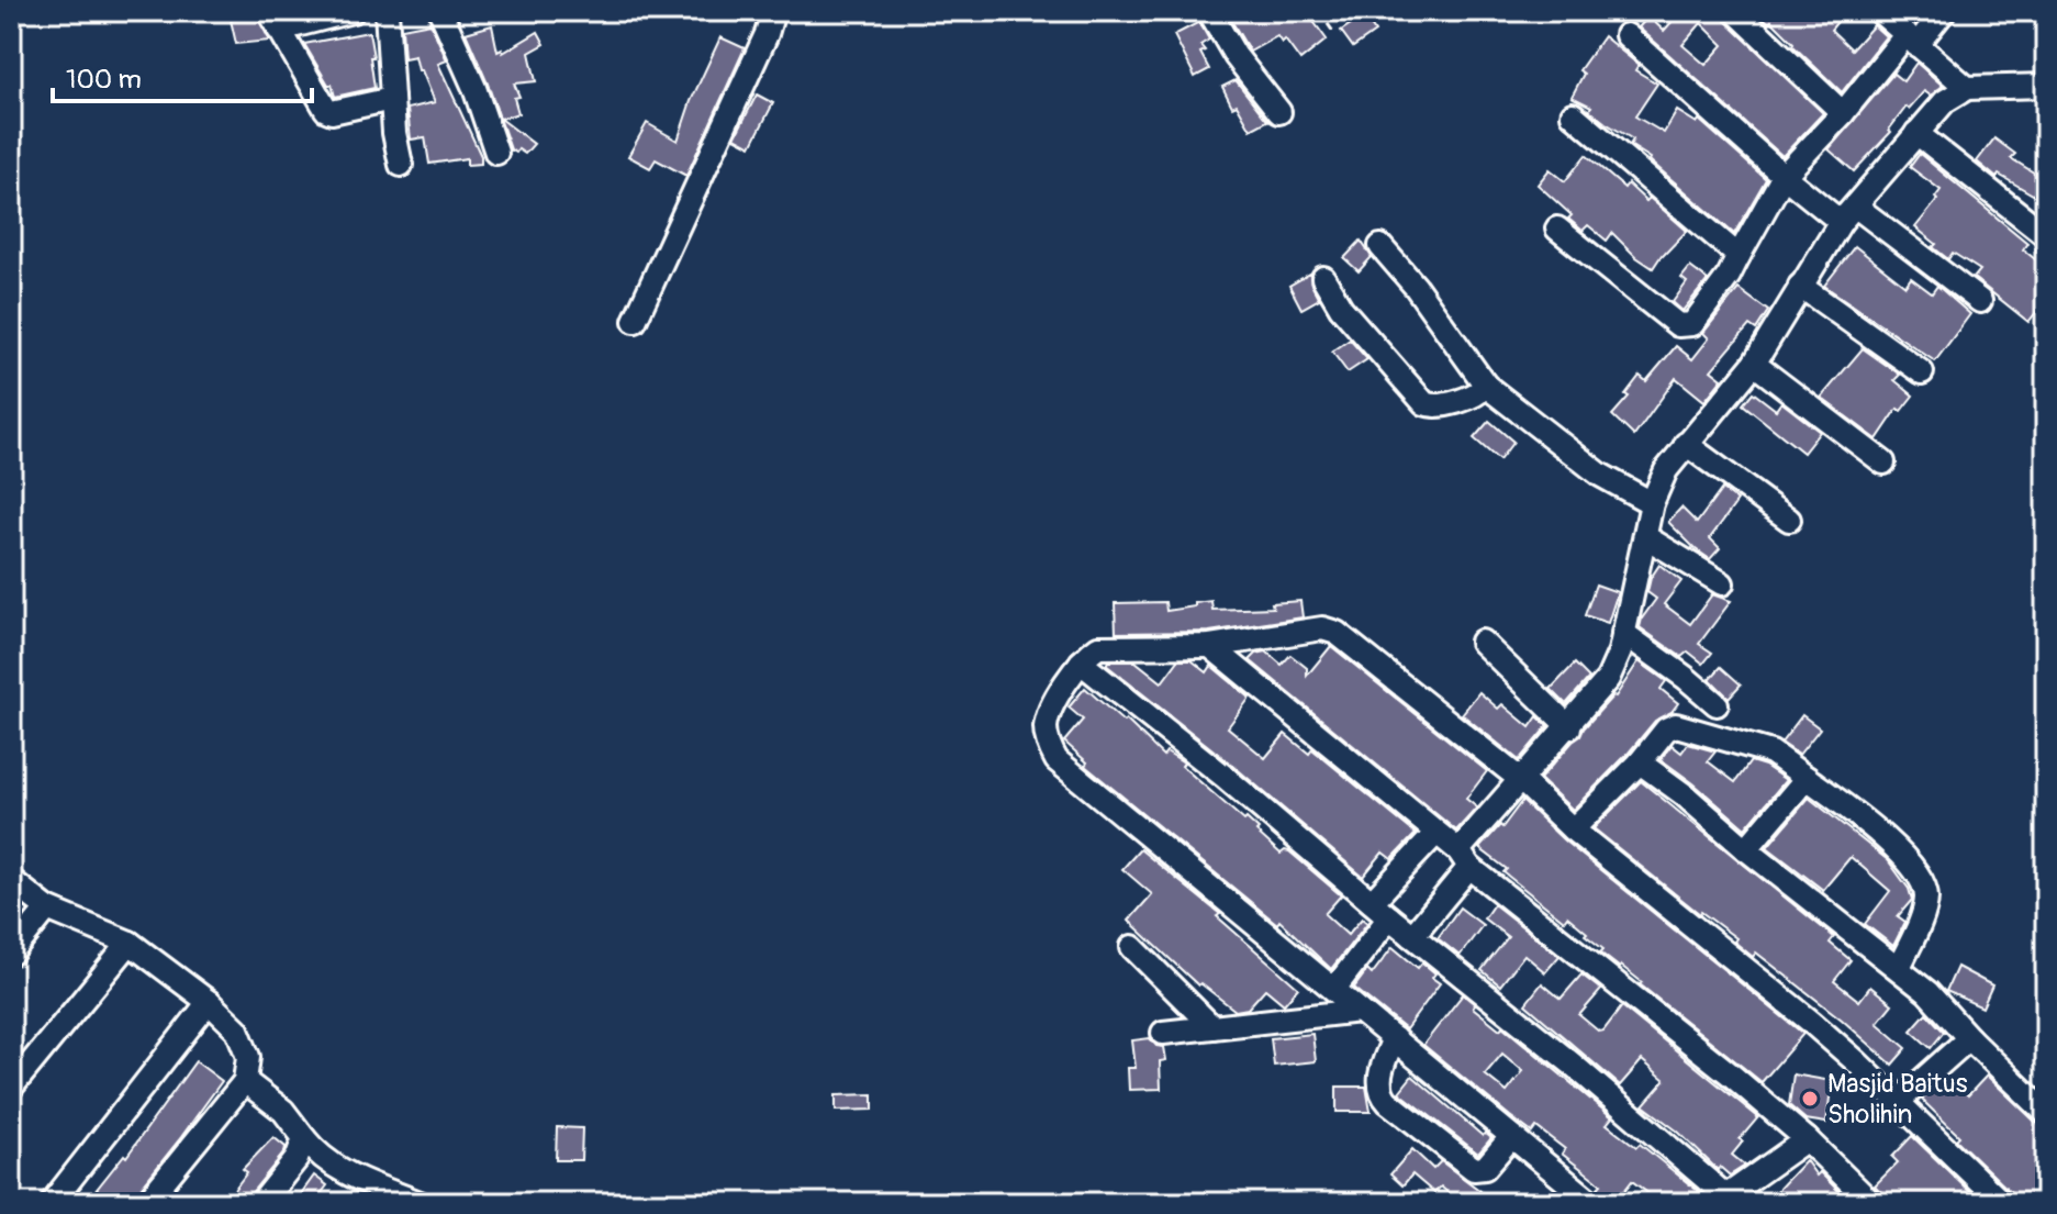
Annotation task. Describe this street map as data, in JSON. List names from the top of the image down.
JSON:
{
  "places": ["Masjid Baitus Sholihin"],
  "scale_bar": "100 m"
}
